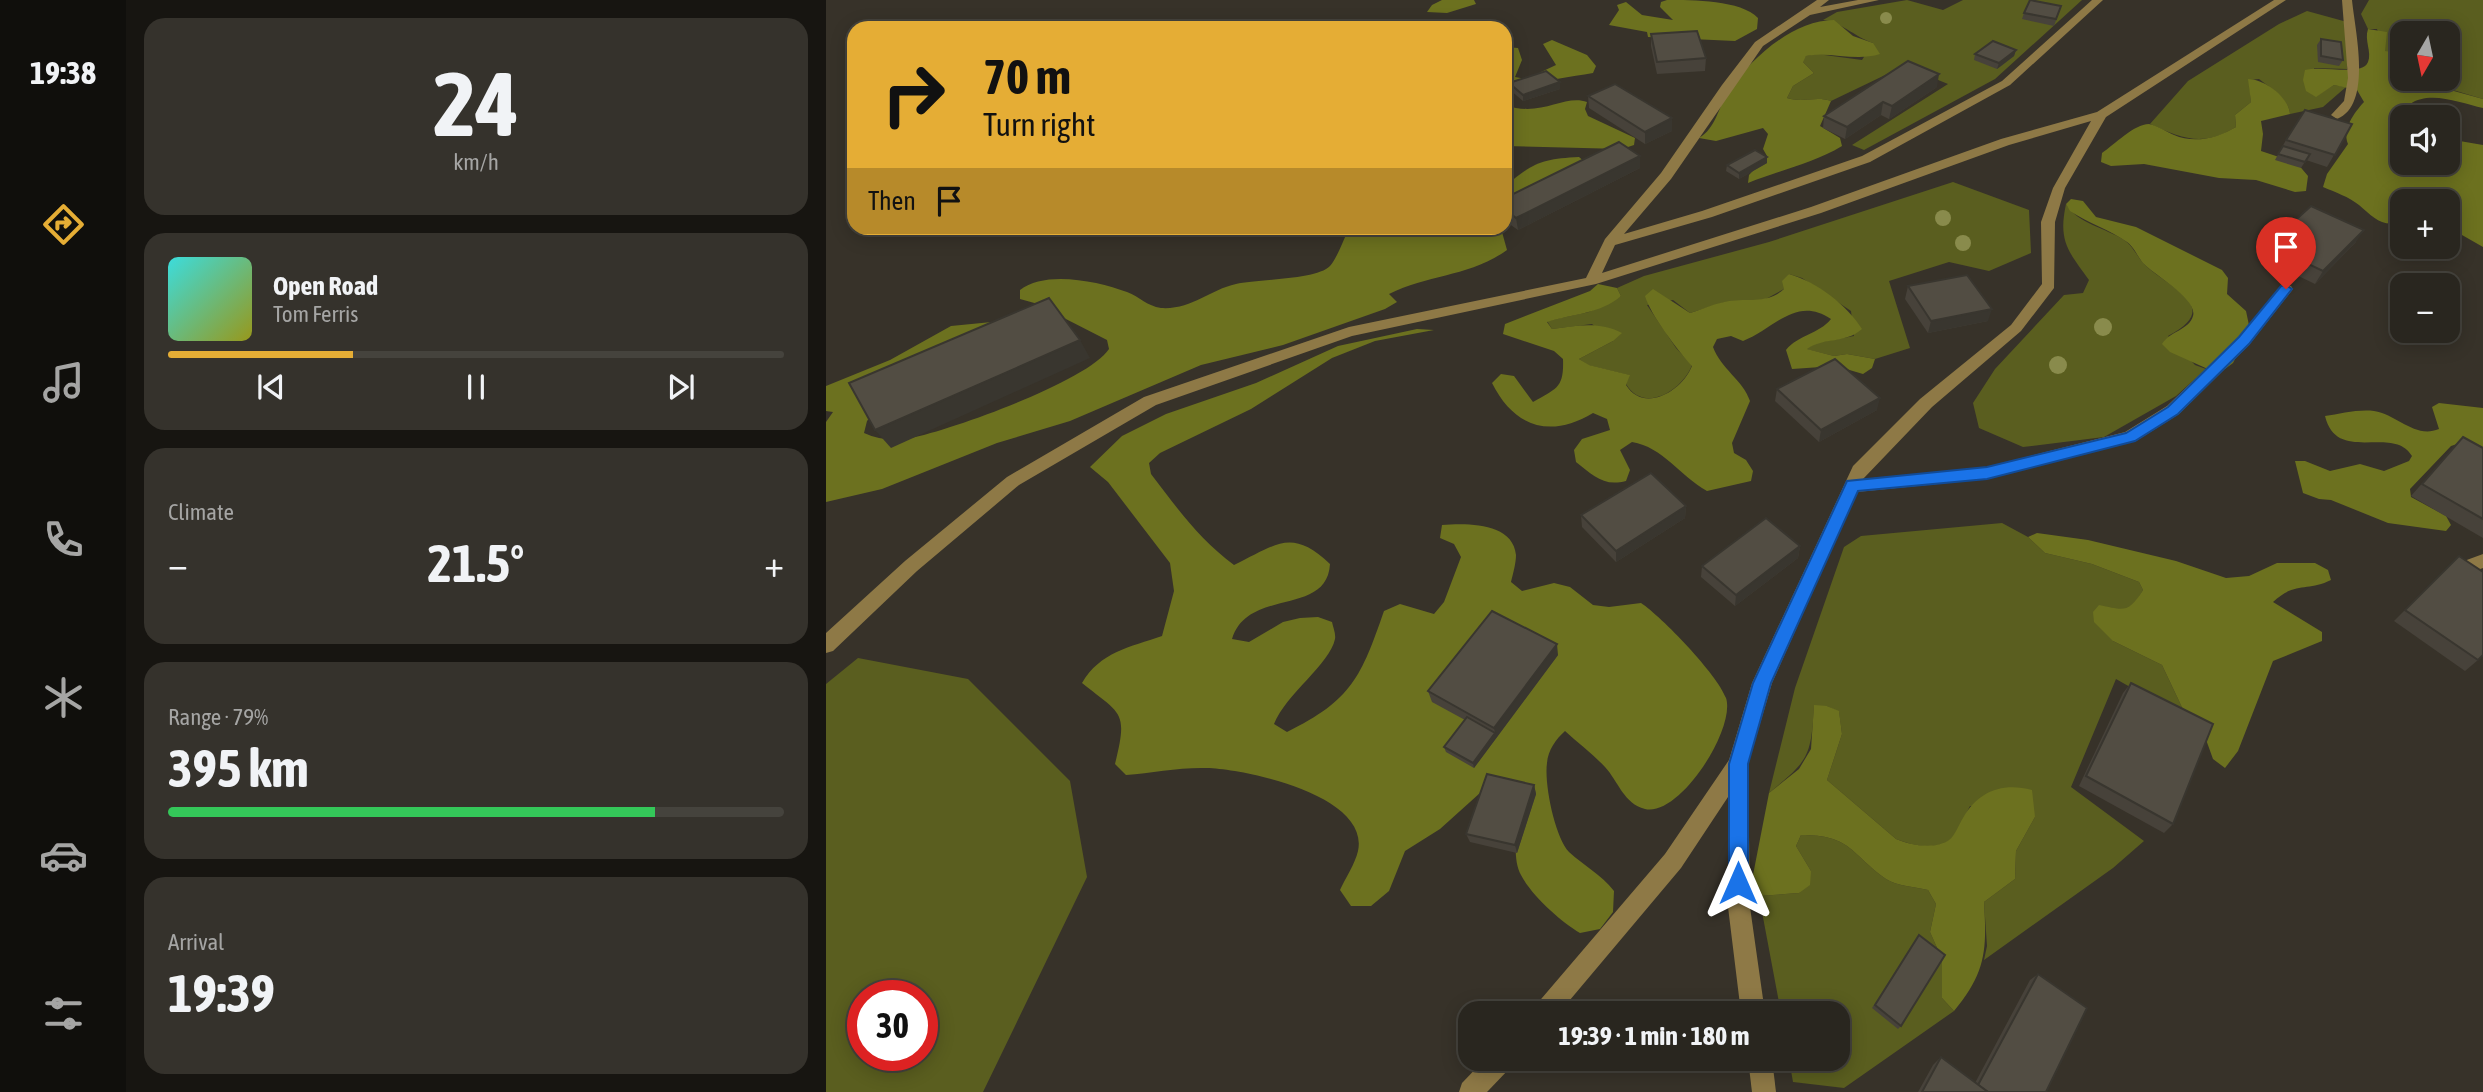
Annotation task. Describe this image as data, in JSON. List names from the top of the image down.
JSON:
{
  "north": "bottom",
  "page": {
    "tabs": "19:38",
    "tile": [
      ["24", "km/h"],
      "Climate",
      ["Range · 79%", "395 km"],
      ["Arrival", "19:39"]
    ],
    "map_buttons": ["+", "−"],
    "turn": ["70 m", "Turn right"],
    "then": "Then",
    "song": ["Open Road", "Tom Ferris"],
    "heat": ["−", "21.5°", "+"],
    "limit": "30",
    "trip": "19:39 · 1 min · 180 m"
  }
}
